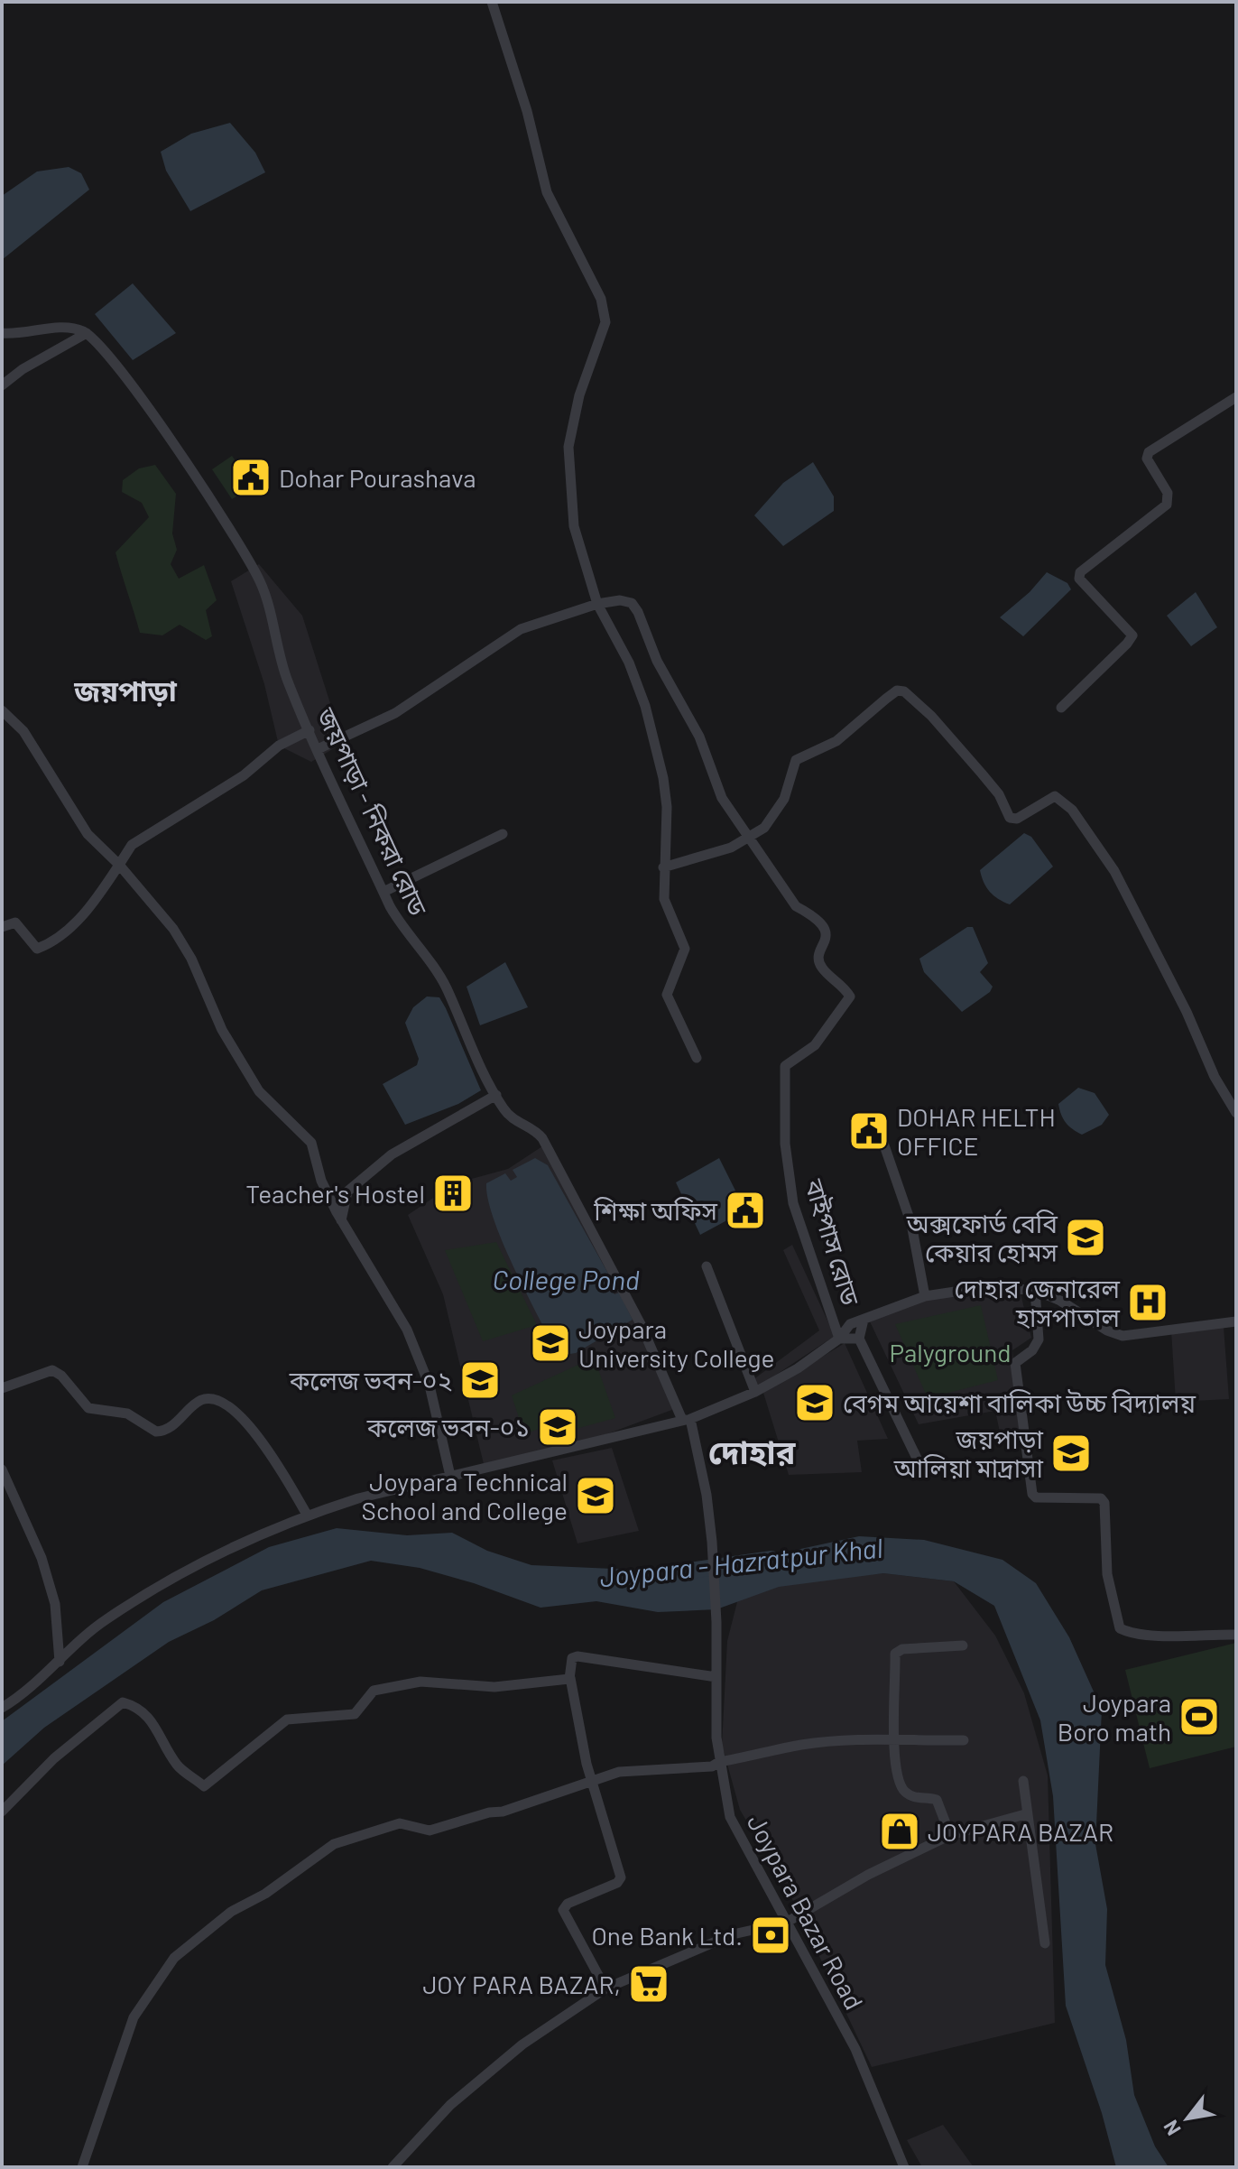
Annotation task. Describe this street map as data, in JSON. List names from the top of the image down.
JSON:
{
  "streets": {
    "street": ["জয়পাড়া - নিকরা রোড", "বাইপাস রোড", "Joypara Bazar Road"]
  },
  "crossings": [
    ["জয়পাড়া - নিকরা রোড", "Joypara Bazar Road"]
  ],
  "districts": ["জয়পাড়া", "দোহার"],
  "water": ["College Pond", "Joypara - Hazratpur Khal"],
  "parks": ["Palyground"],
  "places": {
    "public building": ["Dohar Pourashava", "DOHAR HELTH OFFICE", "শিক্ষা অফিস"],
    "building": ["Teacher's Hostel"],
    "school or university": [
      "অক্সফোর্ড বেবি কেয়ার হোমস",
      "Joypara University College",
      "কলেজ ভবন-০২",
      "বেগম আয়েশা বালিকা উচ্চ বিদ্যালয়",
      "কলেজ ভবন-০১",
      "জয়পাড়া আলিয়া মাদ্রাসা",
      "Joypara Technical School and College"
    ],
    "hospital": ["দোহার জেনারেল হাসপাতাল"],
    "sports": ["Joypara Boro math"],
    "shop": ["JOYPARA BAZAR"],
    "bank": ["One Bank Ltd."],
    "supermarket": ["JOY PARA BAZAR,"]
  },
  "north": "bottom left"
}
